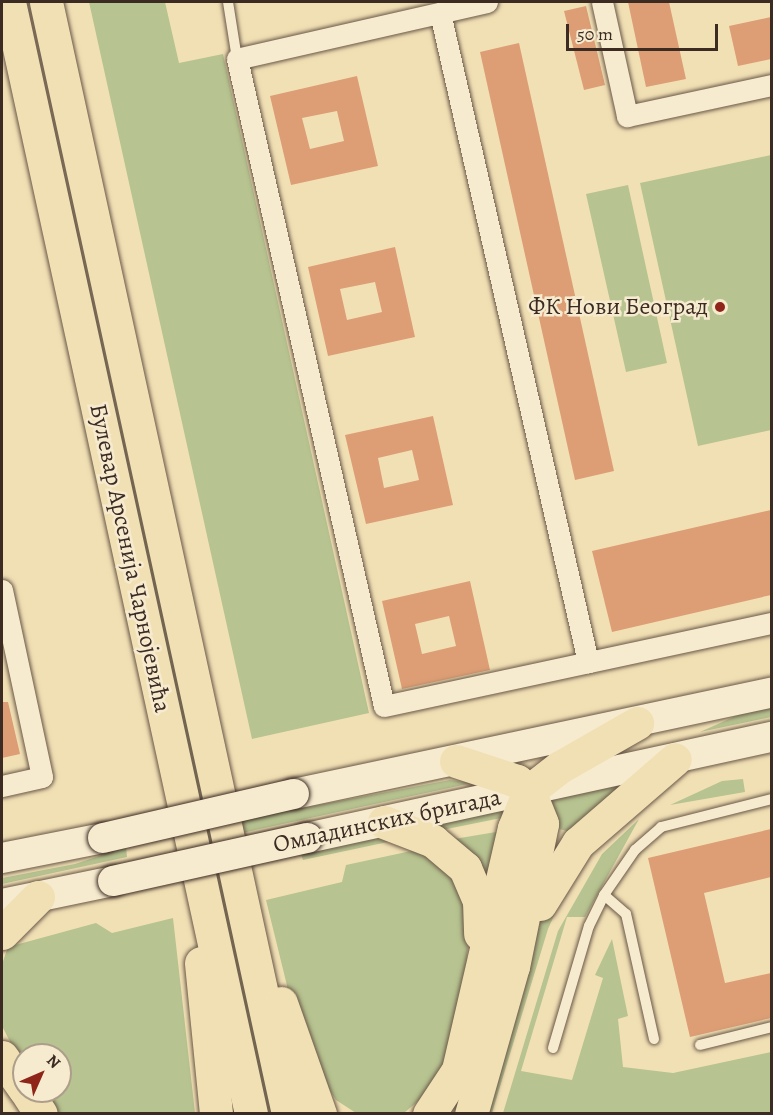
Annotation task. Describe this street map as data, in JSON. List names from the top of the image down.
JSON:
{
  "streets": {
    "highway": ["Булевар Арсенија Чарнојевића"],
    "main road": ["Омладинских бригада"]
  },
  "places": ["ФК Нови Београд"],
  "scale_bar": "50 m",
  "north": "top right"
}
